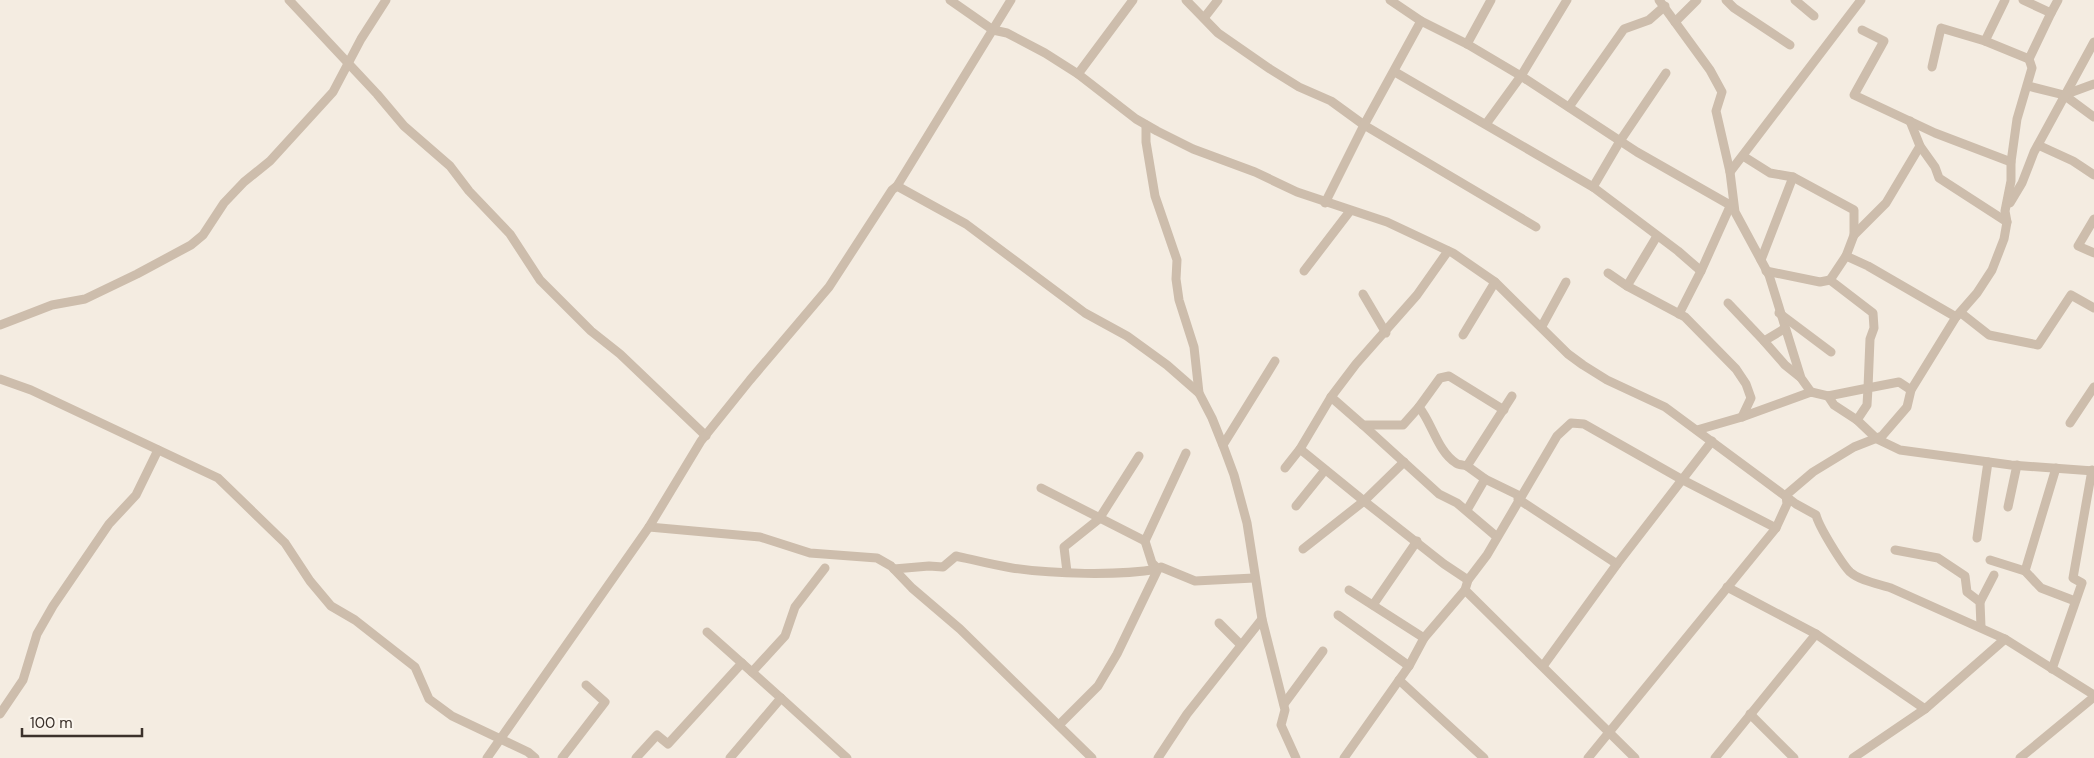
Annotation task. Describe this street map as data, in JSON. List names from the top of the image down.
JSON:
{
  "scale_bar": "100 m"
}
